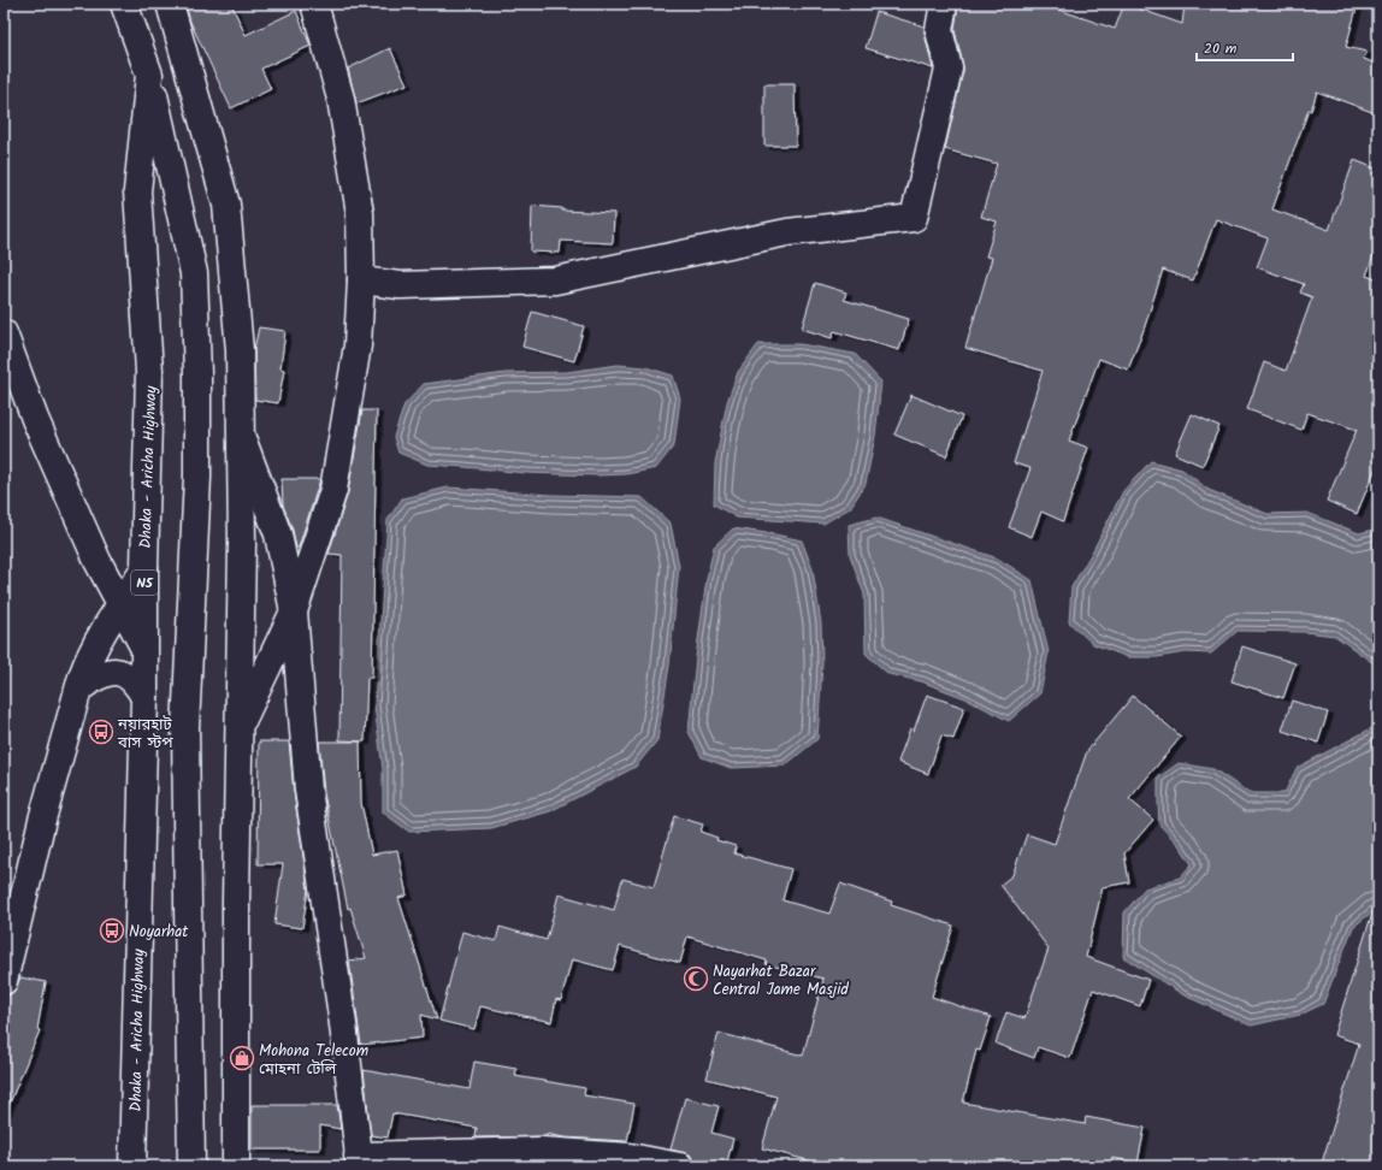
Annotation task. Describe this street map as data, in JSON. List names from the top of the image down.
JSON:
{
  "streets": {
    "main road": ["Dhaka - Aricha Highway", "N5"]
  },
  "crossings": [
    ["Dhaka - Aricha Highway", "N5"]
  ],
  "places": {
    "bus stop": ["নয়ারহাট বাস স্টপ", "Noyarhat"],
    "mosque": ["Nayarhat Bazar Central Jame Masjid"],
    "shop": ["Mohona Telecom মোহনা টেলি"]
  },
  "scale_bar": "20 m"
}
